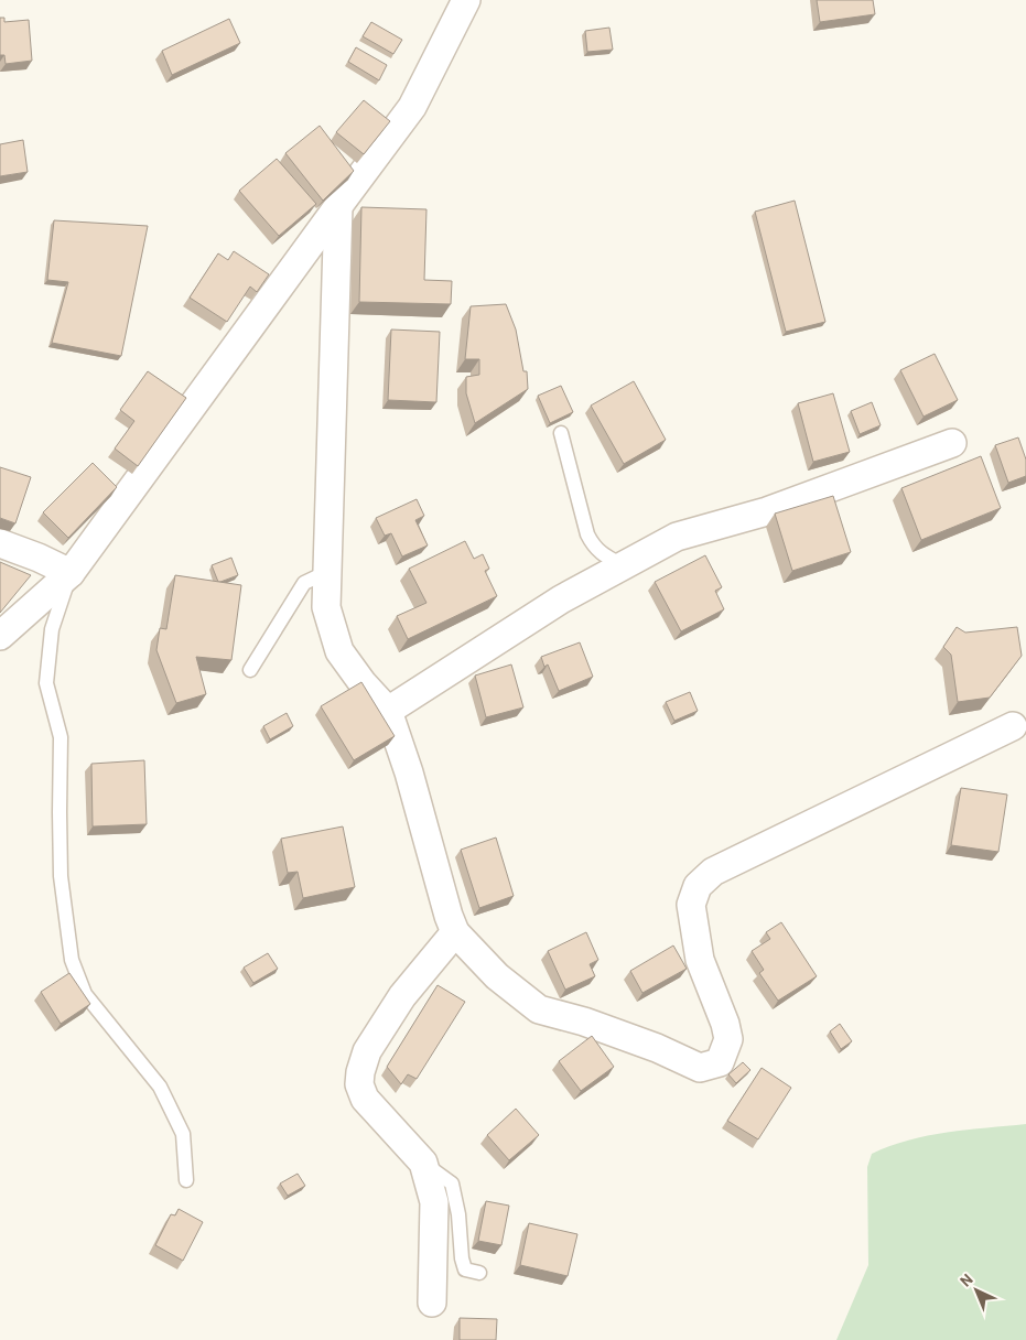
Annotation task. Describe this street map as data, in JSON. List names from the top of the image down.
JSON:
{
  "north": "top left"
}
